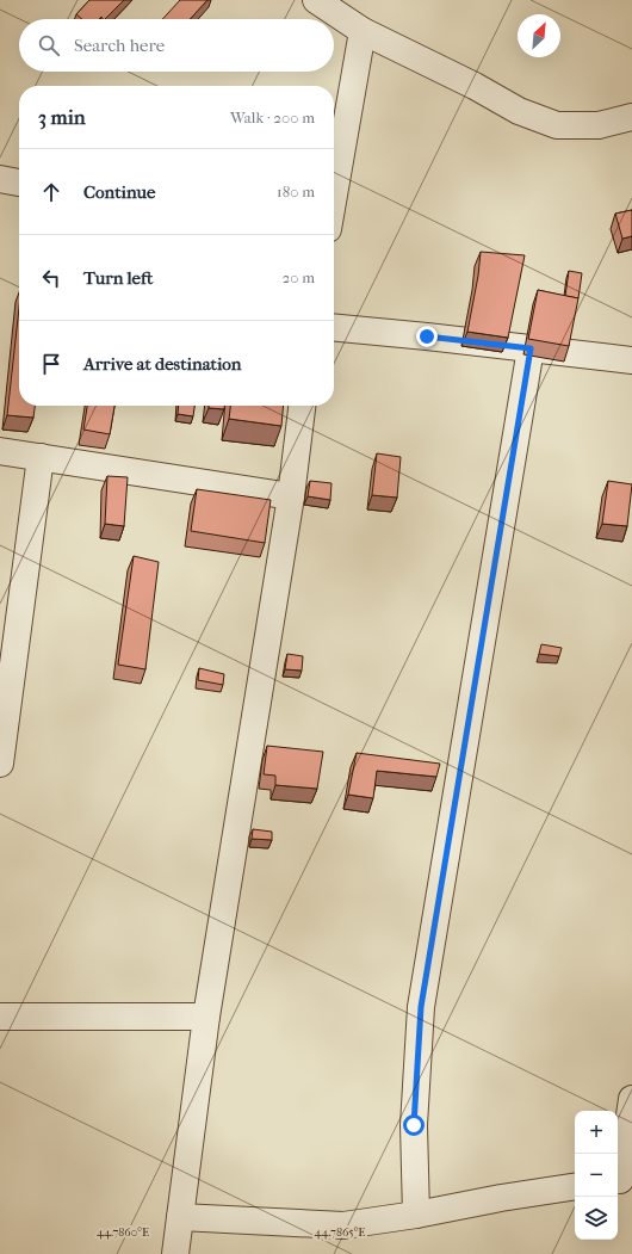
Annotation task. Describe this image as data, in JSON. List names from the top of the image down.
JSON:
{
  "north": "top right",
  "page": {
    "search": "Search here",
    "heading": ["3 min", "Walk · 200 m"],
    "list": [
      ["Continue", "180 m"],
      ["Turn left", "20 m"],
      "Arrive at destination"
    ],
    "map_buttons": ["+", "−"]
  },
  "coordinates": ["44.7860°E", "44.7865°E"]
}
